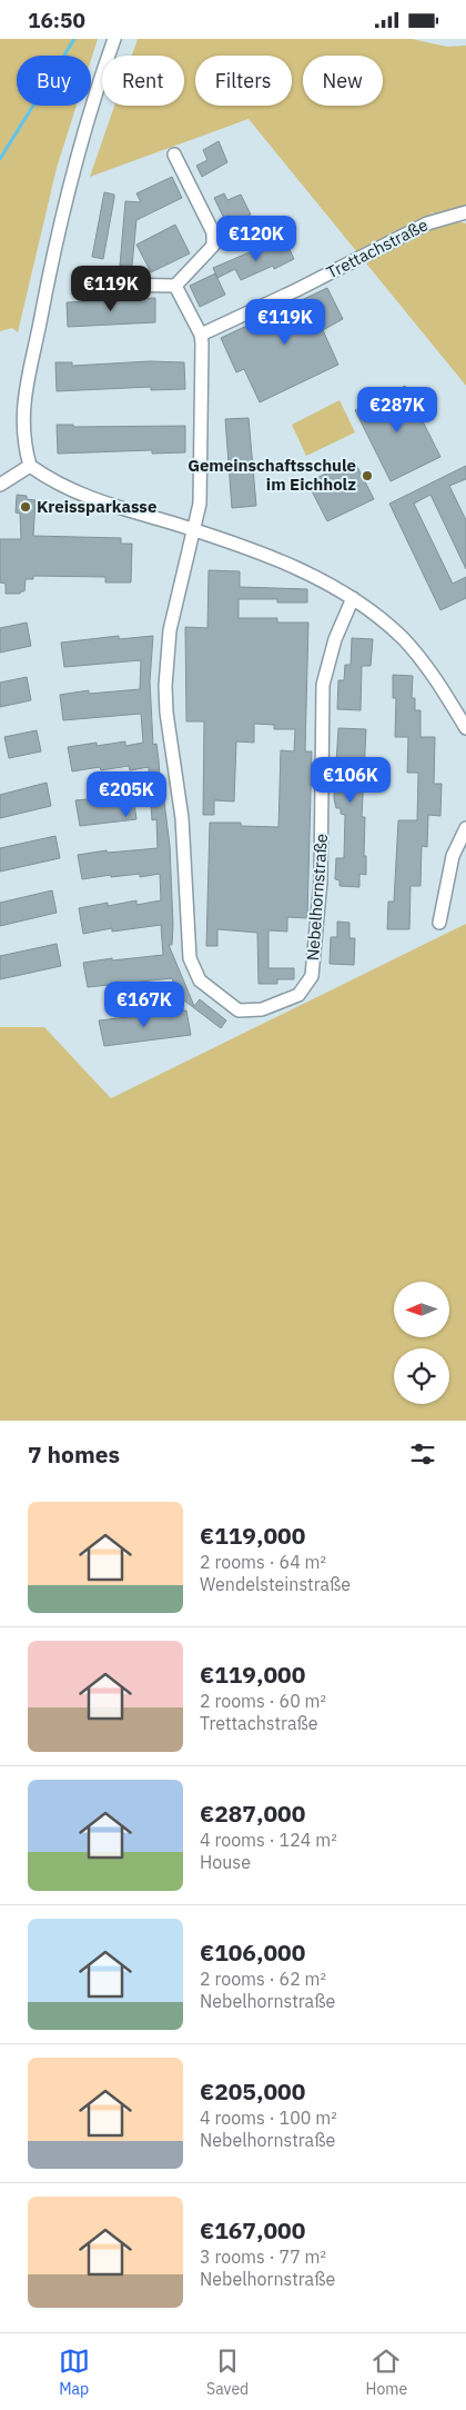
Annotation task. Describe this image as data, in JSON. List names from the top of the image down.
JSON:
{
  "streets": {
    "street": ["Trettachstraße", "Nebelhornstraße"]
  },
  "crossings": [
    ["Trettachstraße", "Nebelhornstraße"]
  ],
  "places": ["Gemeinschaftsschule im Eichholz", "Kreissparkasse"],
  "north": "left",
  "page": {
    "status": "16:50",
    "chip": [
      "Buy",
      "Rent",
      "Filters",
      "New"
    ],
    "price": [
      "€120K",
      "€119K",
      "€119K",
      "€287K",
      "€106K",
      "€205K",
      "€167K"
    ],
    "heading": "7 homes",
    "list": [
      {
        "name": "€119,000",
        "note": "2 rooms · 64 m² · Wendelsteinstraße"
      },
      {
        "name": "€119,000",
        "note": "2 rooms · 60 m² · Trettachstraße"
      },
      {
        "name": "€287,000",
        "note": "4 rooms · 124 m² · House"
      },
      {
        "name": "€106,000",
        "note": "2 rooms · 62 m² · Nebelhornstraße"
      },
      {
        "name": "€205,000",
        "note": "4 rooms · 100 m² · Nebelhornstraße"
      },
      {
        "name": "€167,000",
        "note": "3 rooms · 77 m² · Nebelhornstraße"
      }
    ],
    "tabs": ["Map", "Saved", "Home"]
  }
}
